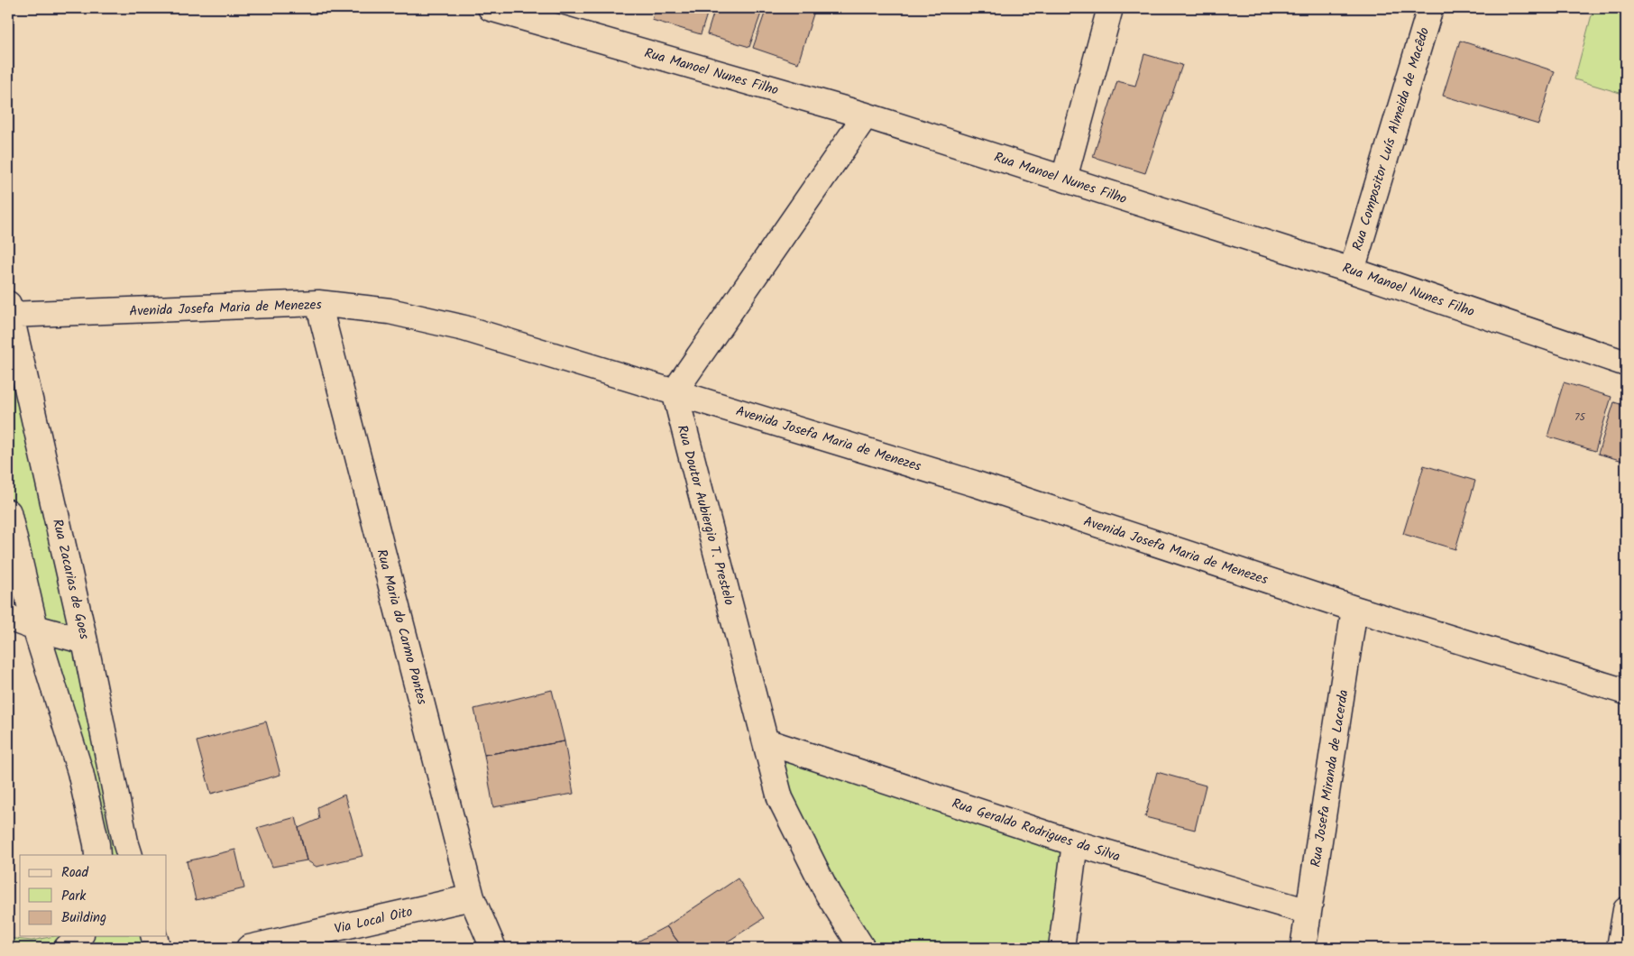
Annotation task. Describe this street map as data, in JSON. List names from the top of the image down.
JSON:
{
  "streets": {
    "street": [
      "Rua Manoel Nunes Filho",
      "Rua Compositor Luís Almeida de Macêdo",
      "Avenida Josefa Maria de Menezes",
      "Rua Doutor Aubiergio T. Prestelo",
      "Rua Zacarias de Goes",
      "Rua Maria do Carmo Pontes",
      "Rua Josefa Miranda de Lacerda",
      "Rua Geraldo Rodrigues da Silva",
      "Via Local Oito"
    ]
  },
  "crossings": [
    ["Rua Manoel Nunes Filho", "Rua Compositor Luís Almeida de Macêdo"],
    ["Avenida Josefa Maria de Menezes", "Rua Doutor Aubiergio T. Prestelo"],
    ["Avenida Josefa Maria de Menezes", "Rua Zacarias de Goes"],
    ["Avenida Josefa Maria de Menezes", "Rua Maria do Carmo Pontes"],
    ["Avenida Josefa Maria de Menezes", "Rua Josefa Miranda de Lacerda"],
    ["Rua Doutor Aubiergio T. Prestelo", "Rua Geraldo Rodrigues da Silva"],
    ["Rua Maria do Carmo Pontes", "Via Local Oito"],
    ["Rua Josefa Miranda de Lacerda", "Rua Geraldo Rodrigues da Silva"]
  ],
  "house_numbers": ["75"],
  "legend": ["Road", "Park", "Building"]
}
